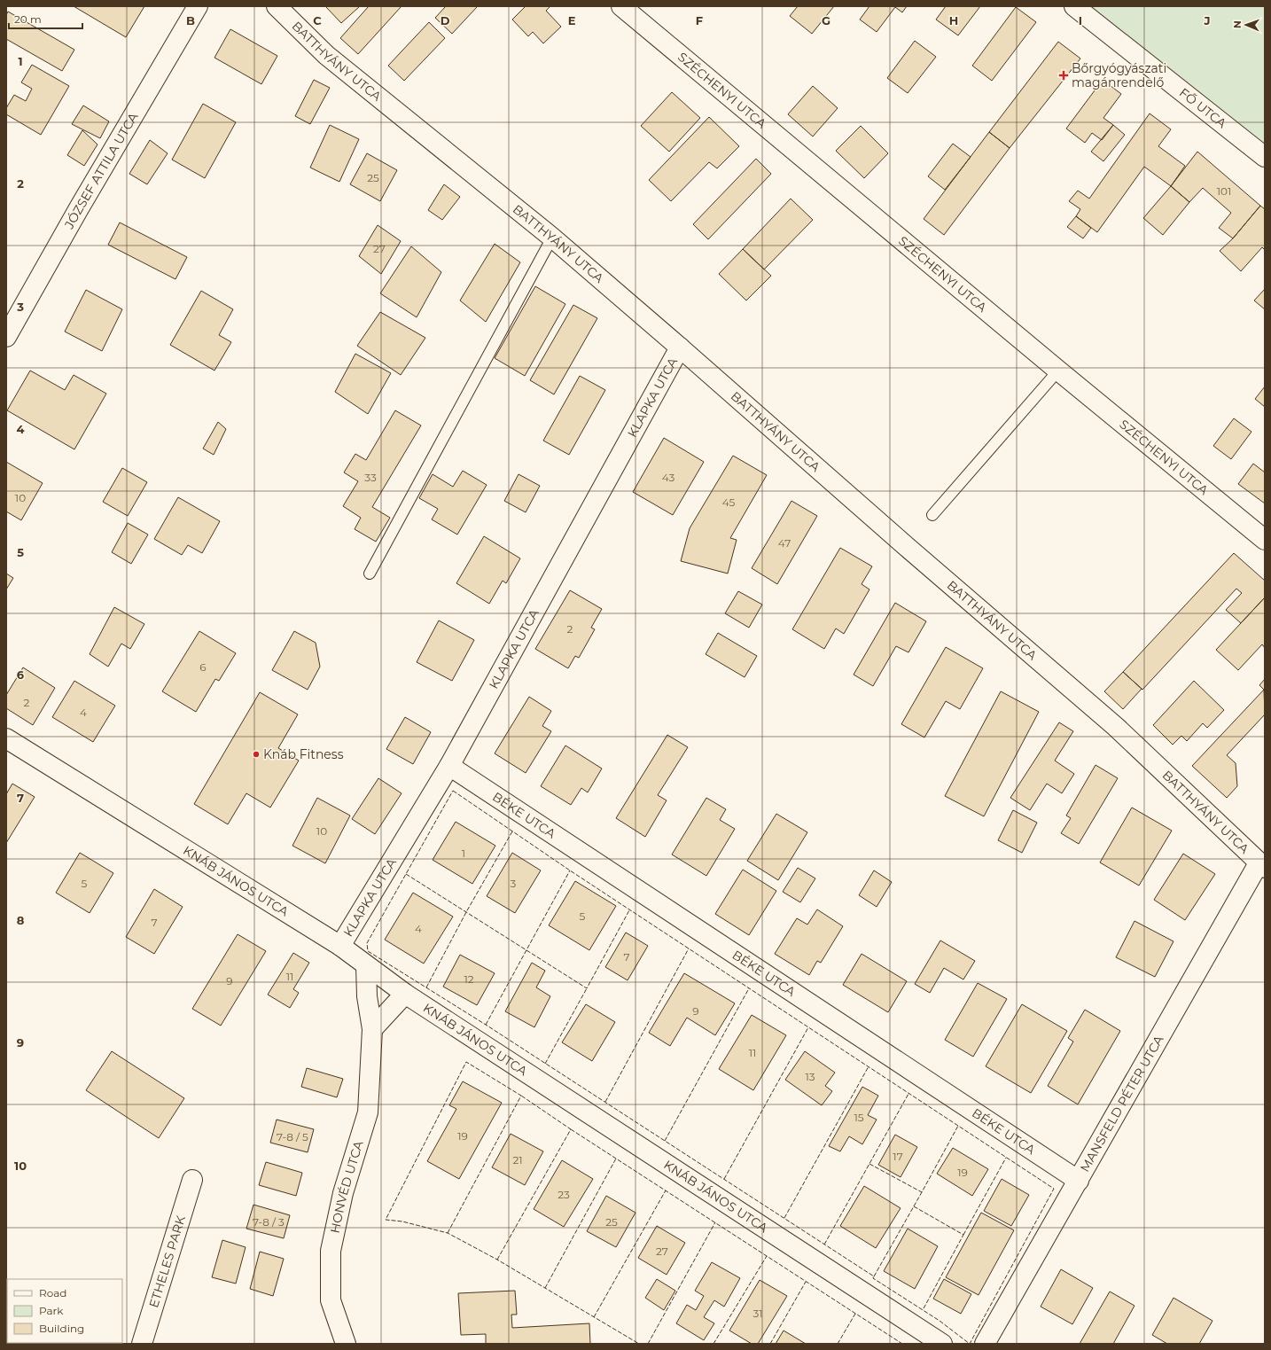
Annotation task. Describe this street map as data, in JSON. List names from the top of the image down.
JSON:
{
  "streets": {
    "street": [
      "BATTHYÁNY UTCA",
      "SZÉCHENYI UTCA",
      "FŐ UTCA",
      "JÓZSEF ATTILA UTCA",
      "KLAPKA UTCA",
      "BÉKE UTCA",
      "KNÁB JÁNOS UTCA",
      "MANSFELD PÉTER UTCA",
      "HONVÉD UTCA",
      "ETHELES PARK"
    ]
  },
  "crossings": [
    ["BATTHYÁNY UTCA", "KLAPKA UTCA"],
    ["BATTHYÁNY UTCA", "MANSFELD PÉTER UTCA"],
    ["KLAPKA UTCA", "BÉKE UTCA"],
    ["KLAPKA UTCA", "KNÁB JÁNOS UTCA"],
    ["BÉKE UTCA", "MANSFELD PÉTER UTCA"],
    ["KNÁB JÁNOS UTCA", "HONVÉD UTCA"]
  ],
  "places": {
    "health": ["Bőrgyógyászati magánrendelő"],
    "other": ["Knáb Fitness"]
  },
  "house_numbers": [
    "25",
    "101",
    "27",
    "33",
    "43",
    "10",
    "45",
    "47",
    "2",
    "6",
    "2",
    "4",
    "10",
    "1",
    "5",
    "3",
    "5",
    "7",
    "4",
    "7",
    "11",
    "12",
    "9",
    "9",
    "11",
    "13",
    "15",
    "19",
    "7-8 / 5",
    "17",
    "21",
    "19",
    "23",
    "7-8 / 3",
    "25",
    "27",
    "31"
  ],
  "legend": ["Road", "Park", "Building"],
  "scale_bar": "20 m",
  "north": "left",
  "grid": {
    "columns": [
      "B",
      "C",
      "D",
      "E",
      "F",
      "G",
      "H",
      "I",
      "J"
    ],
    "rows": [
      "1",
      "2",
      "3",
      "4",
      "5",
      "6",
      "7",
      "8",
      "9",
      "10"
    ]
  }
}
